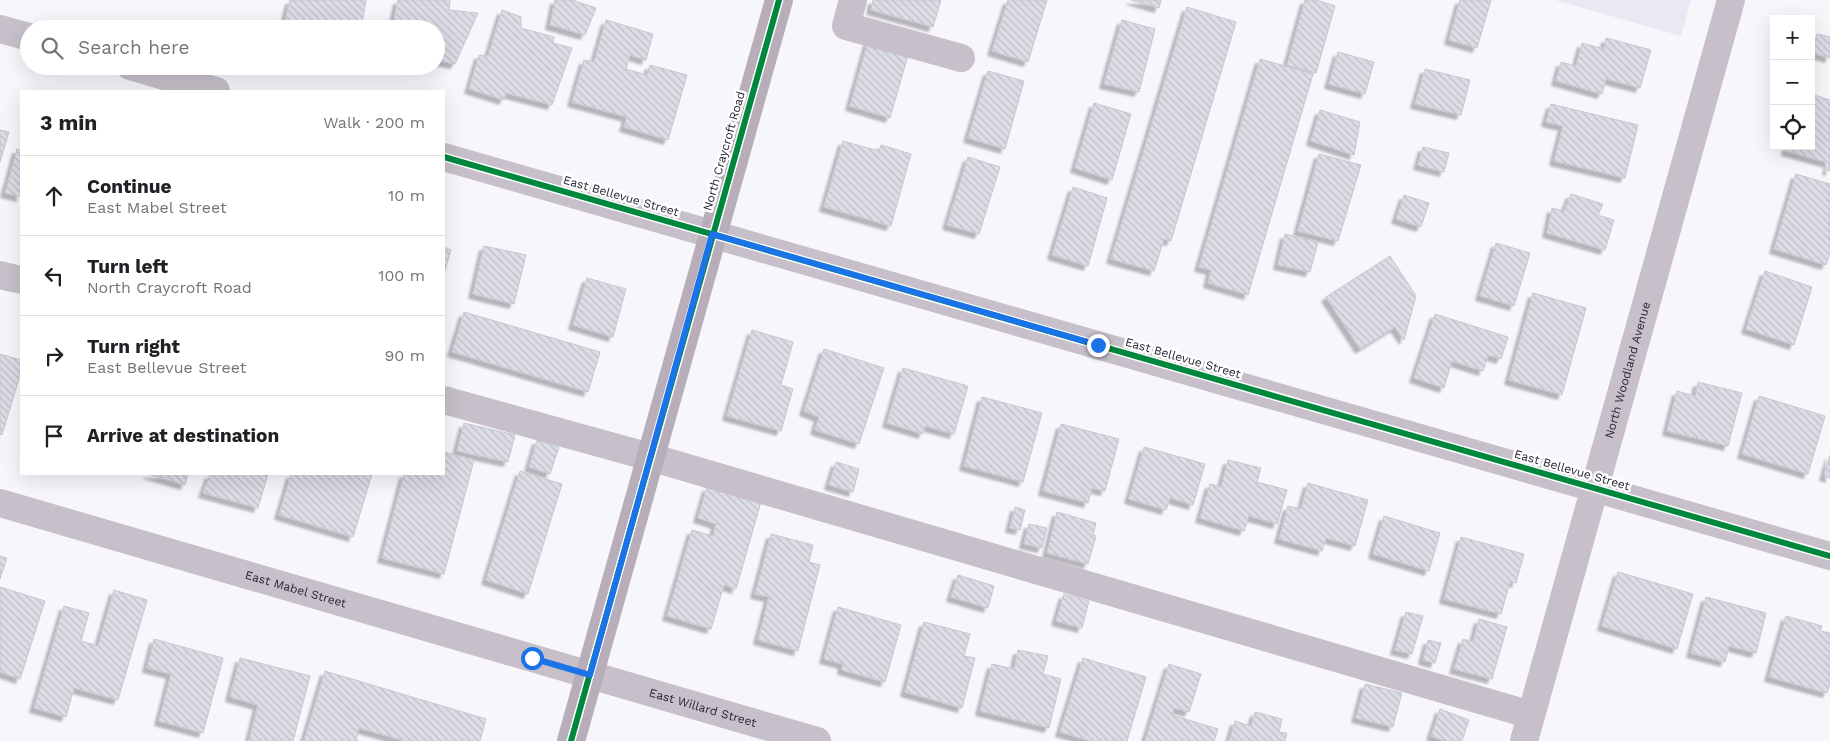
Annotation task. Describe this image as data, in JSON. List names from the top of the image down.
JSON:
{
  "streets": {
    "main road": ["North Craycroft Road"],
    "street": [
      "East Bellevue Street",
      "North Woodland Avenue",
      "East Mabel Street",
      "East Willard Street"
    ]
  },
  "crossings": [
    ["North Craycroft Road", "East Bellevue Street"],
    ["North Craycroft Road", "East Mabel Street"],
    ["North Craycroft Road", "East Willard Street"],
    ["East Bellevue Street", "North Woodland Avenue"],
    ["East Mabel Street", "East Willard Street"]
  ],
  "page": {
    "map_buttons": ["+", "−"],
    "search": "Search here",
    "heading": ["3 min", "Walk · 200 m"],
    "list": [
      ["Continue", "East Mabel Street", "10 m"],
      ["Turn left", "North Craycroft Road", "100 m"],
      ["Turn right", "East Bellevue Street", "90 m"],
      "Arrive at destination"
    ]
  }
}
